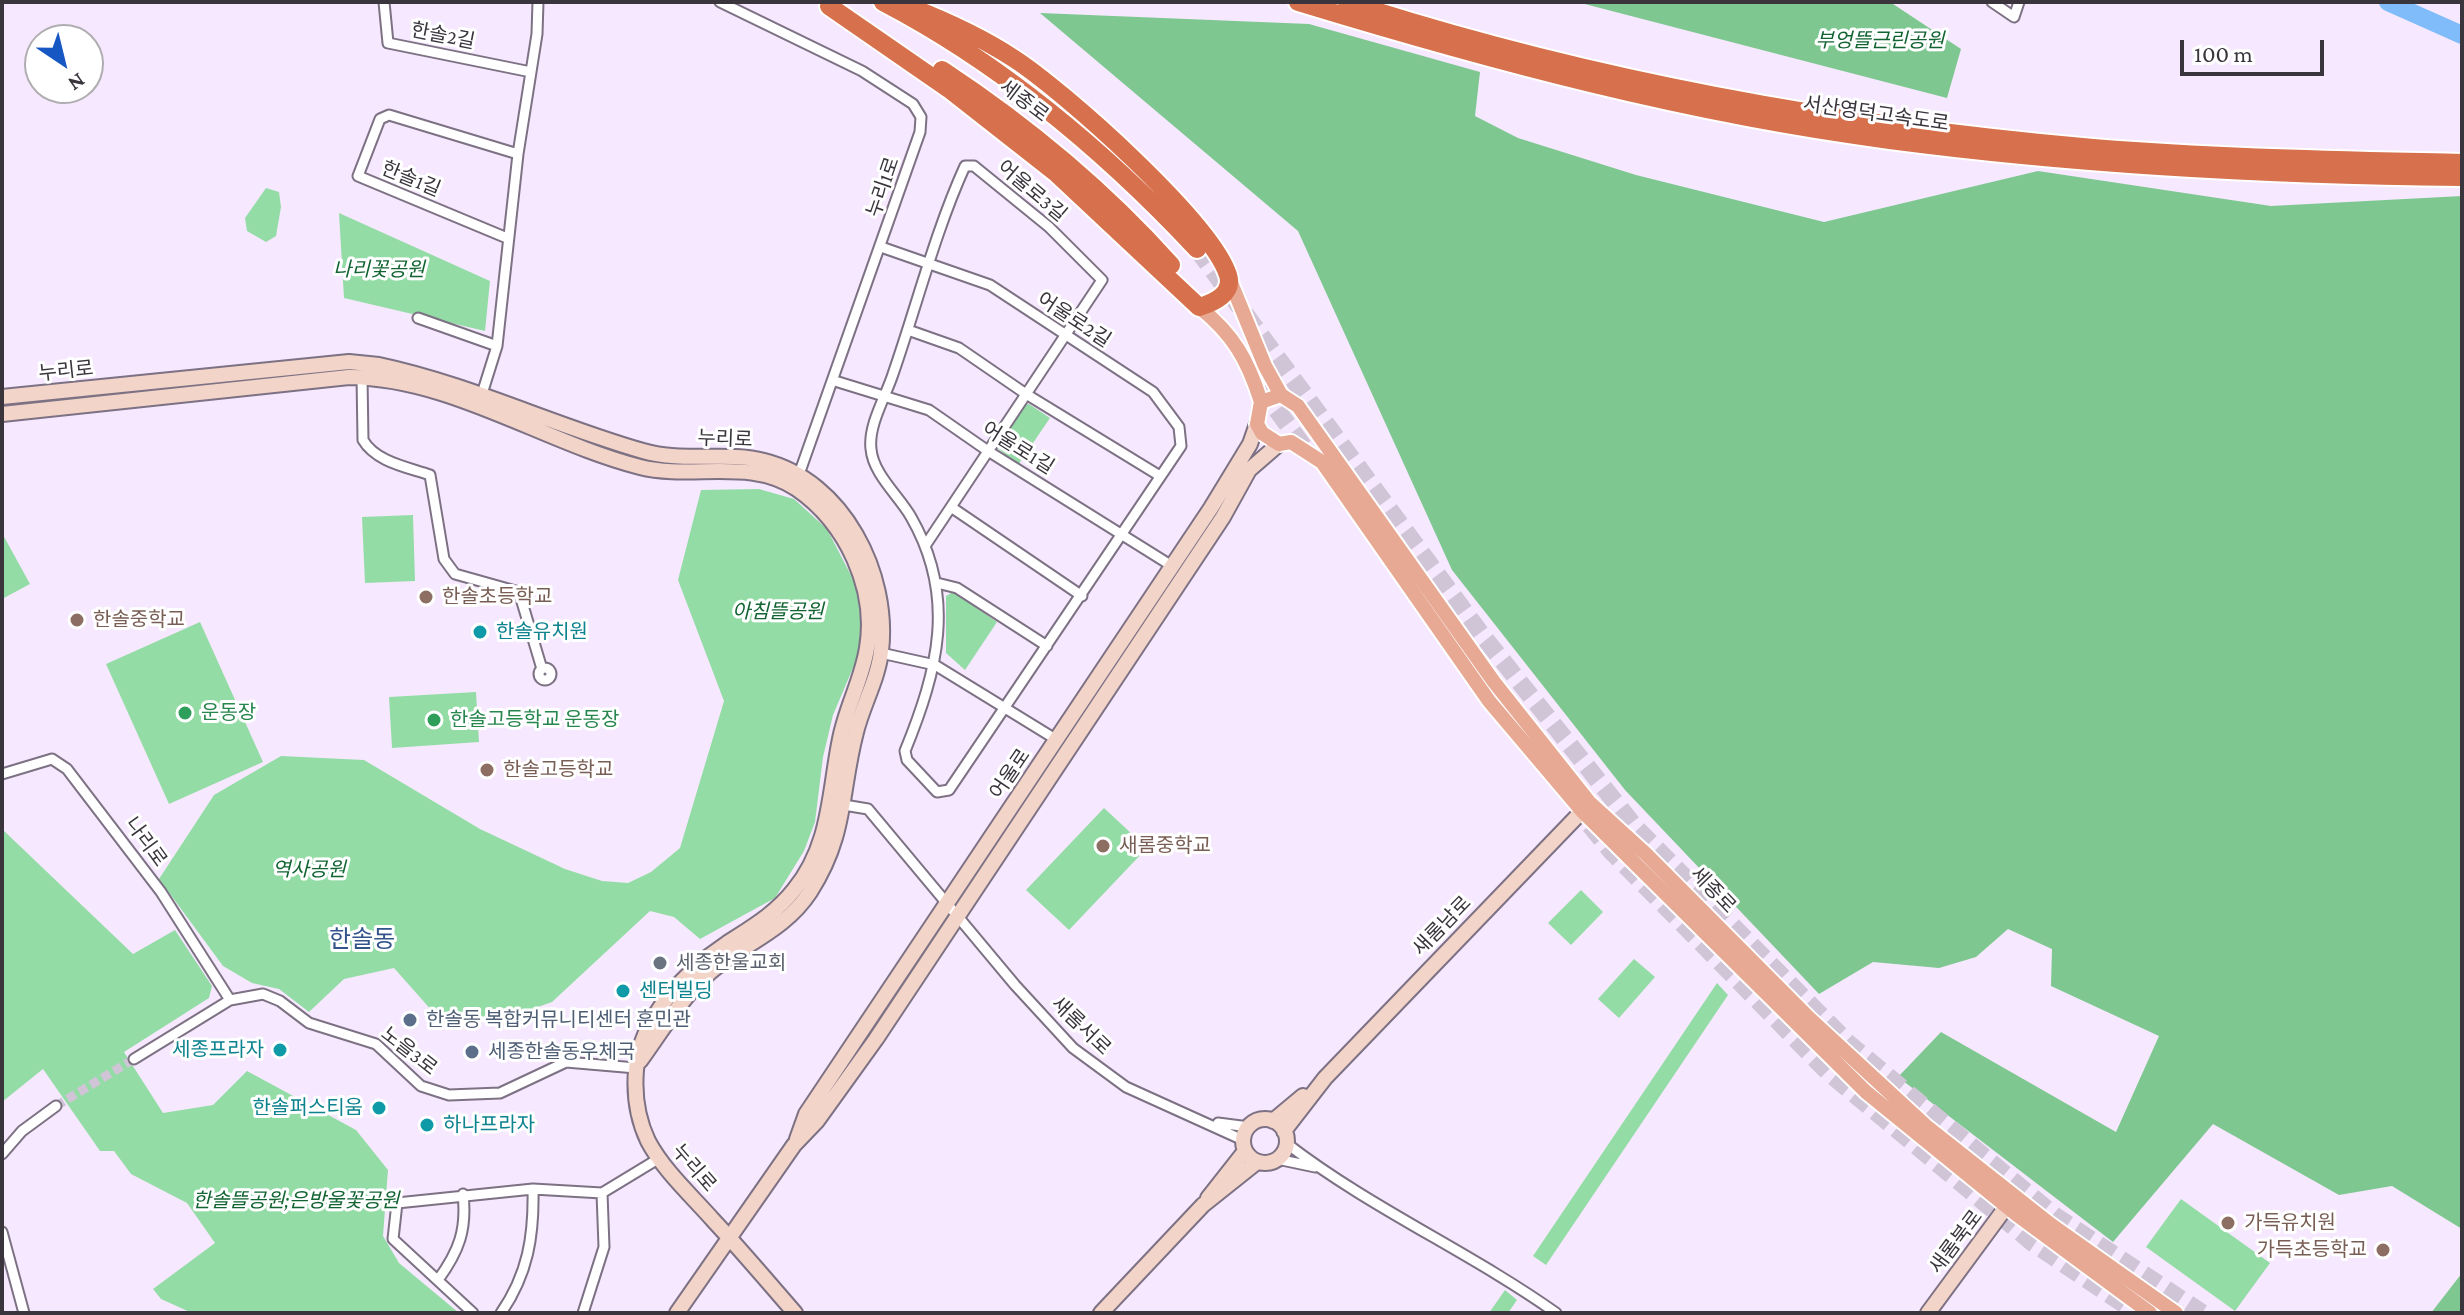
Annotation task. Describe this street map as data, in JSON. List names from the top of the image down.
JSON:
{
  "streets": {
    "highway": ["세종로", "서산영덕고속도로"],
    "street": [
      "한솔2길",
      "한솔1길",
      "누리1로",
      "어울로3길",
      "어울로2길",
      "누리로",
      "어울로1길",
      "어울로",
      "나리로",
      "새롬남로",
      "새롬서로",
      "노을3로",
      "새롬북로"
    ]
  },
  "crossings": [
    ["세종로", "어울로"],
    ["세종로", "새롬남로"],
    ["세종로", "새롬북로"],
    ["누리1로", "어울로2길"],
    ["누리1로", "누리로"],
    ["누리1로", "어울로1길"],
    ["어울로3길", "어울로2길"],
    ["어울로3길", "어울로1길"],
    ["어울로2길", "어울로1길"],
    ["누리로", "어울로"],
    ["누리로", "새롬서로"],
    ["누리로", "노을3로"],
    ["어울로1길", "어울로"],
    ["어울로", "새롬서로"],
    ["나리로", "노을3로"]
  ],
  "districts": ["한솔동"],
  "parks": [
    "부엉뜰근린공원",
    "나리꽃공원",
    "아침뜰공원",
    "역사공원",
    "한솔뜰공원;은방울꽃공원"
  ],
  "places": [
    "한솔초등학교",
    "한솔중학교",
    "한솔유치원",
    "운동장",
    "한솔고등학교 운동장",
    "한솔고등학교",
    "새롬중학교",
    "세종한울교회",
    "센터빌딩",
    "한솔동 복합커뮤니티센터 훈민관",
    "세종프라자",
    "세종한솔동우체국",
    "한솔퍼스티움",
    "하나프라자",
    "가득유치원",
    "가득초등학교"
  ],
  "scale_bar": "100 m",
  "north": "bottom right"
}
